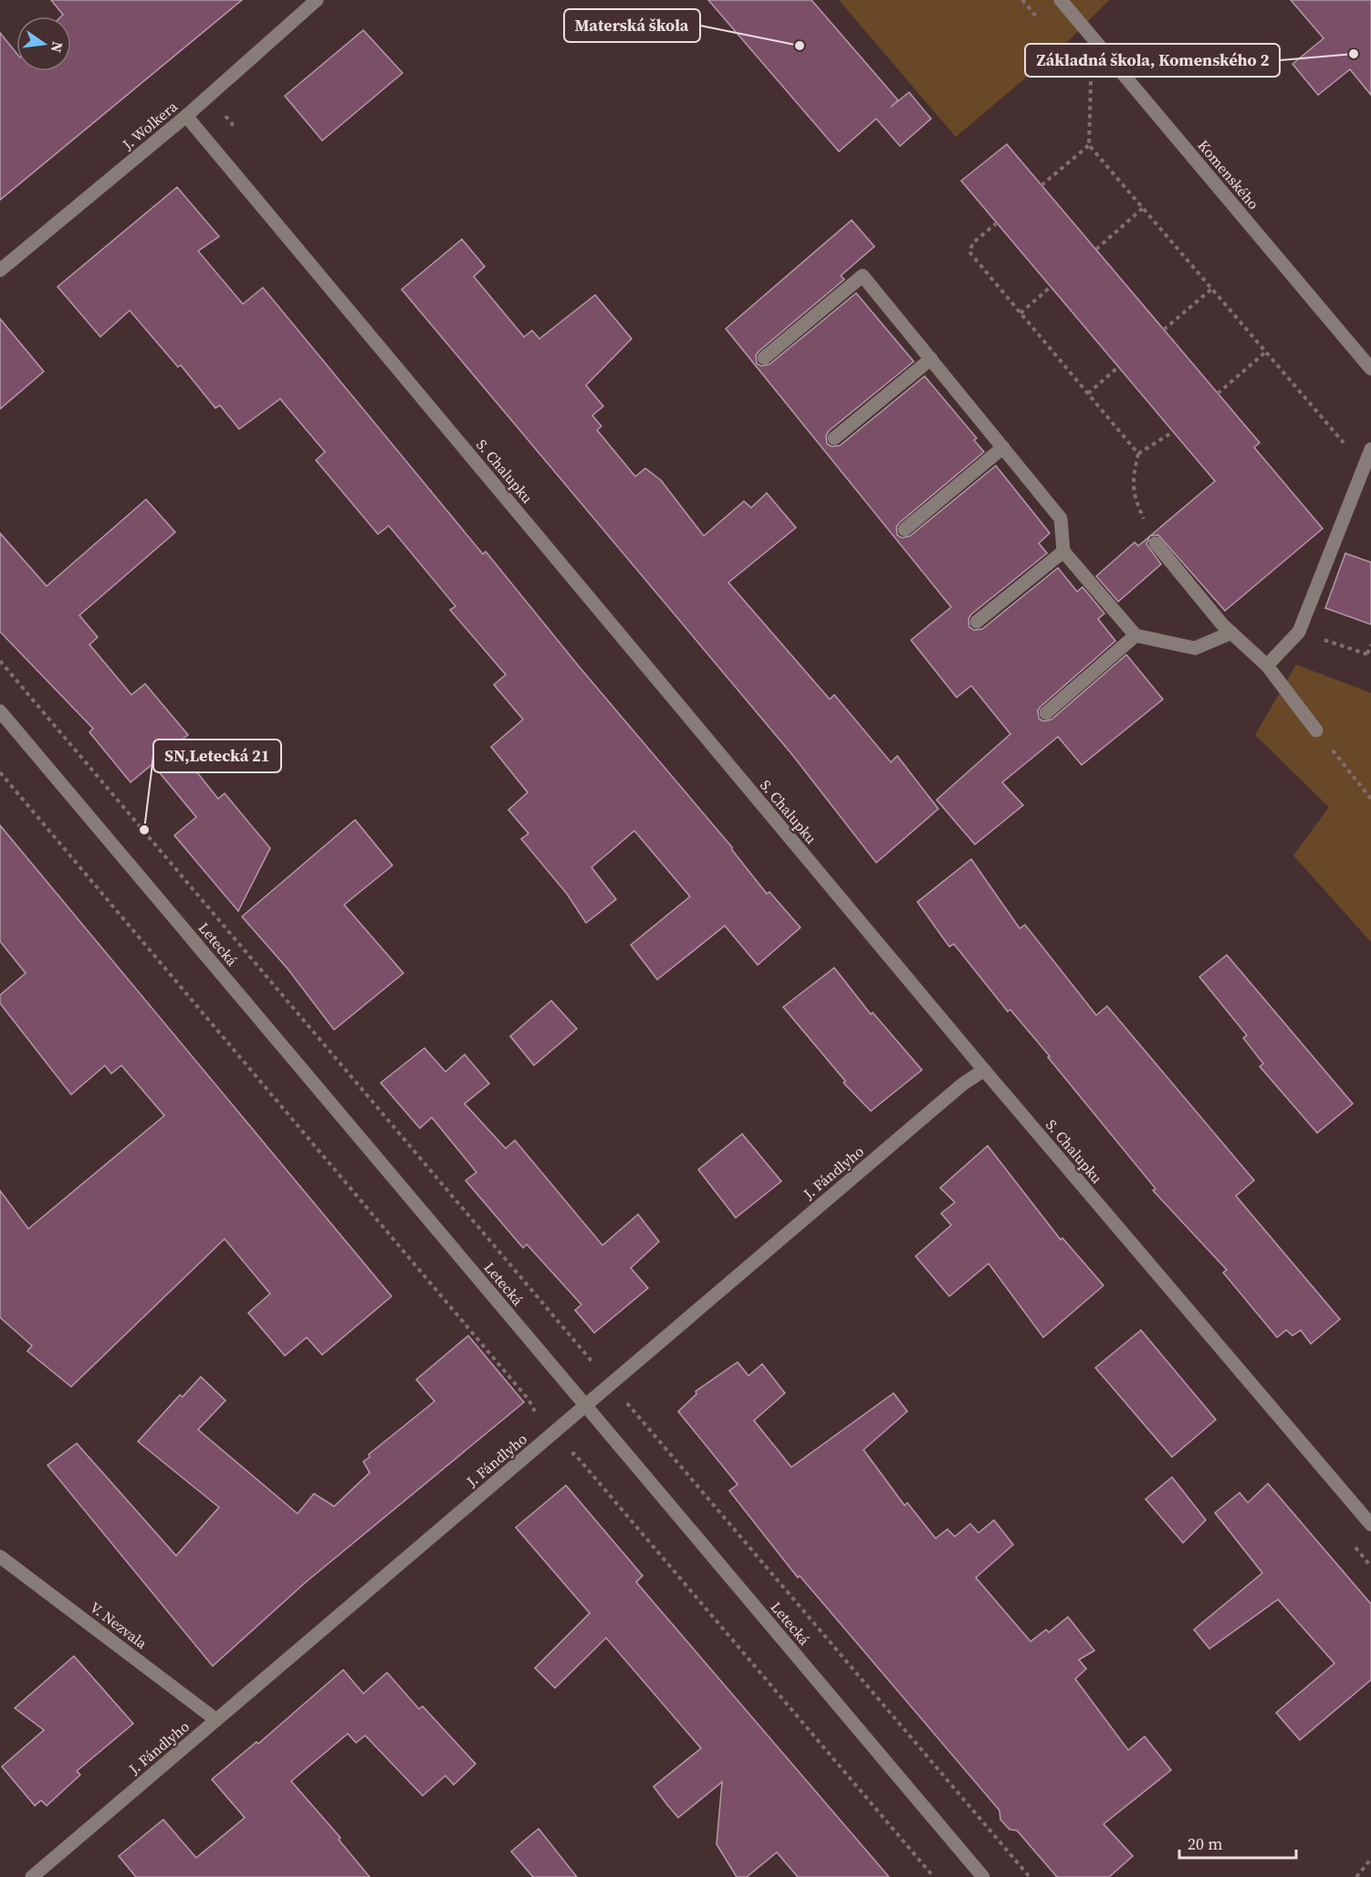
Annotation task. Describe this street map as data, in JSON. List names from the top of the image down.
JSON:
{
  "streets": {
    "street": [
      "J. Wolkera",
      "Komenského",
      "S. Chalupku",
      "Letecká",
      "J. Fándlyho",
      "V. Nezvala"
    ]
  },
  "crossings": [
    ["J. Wolkera", "S. Chalupku"],
    ["S. Chalupku", "J. Fándlyho"],
    ["Letecká", "J. Fándlyho"],
    ["J. Fándlyho", "V. Nezvala"]
  ],
  "places": ["Materská škola", "Základná škola, Komenského 2", "SN,Letecká 21"],
  "scale_bar": "20 m",
  "north": "right"
}
